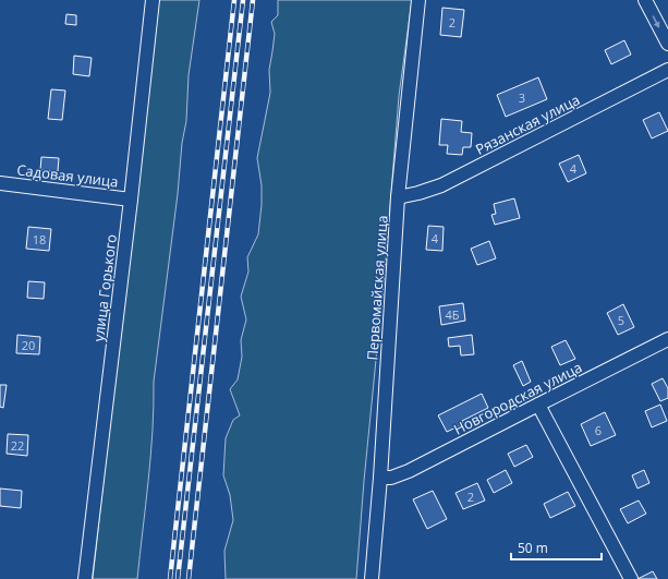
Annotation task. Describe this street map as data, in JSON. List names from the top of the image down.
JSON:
{
  "streets": {
    "street": [
      "Рязанская улица",
      "Садовая улица",
      "улица Горького",
      "Первомайская улица",
      "Новгородская улица"
    ]
  },
  "crossings": [
    ["Рязанская улица", "Первомайская улица"],
    ["Садовая улица", "улица Горького"],
    ["Первомайская улица", "Новгородская улица"]
  ],
  "house_numbers": [
    "2",
    "3",
    "4",
    "4",
    "18",
    "4Б",
    "5",
    "20",
    "6",
    "22",
    "2"
  ],
  "scale_bar": "50 m"
}
